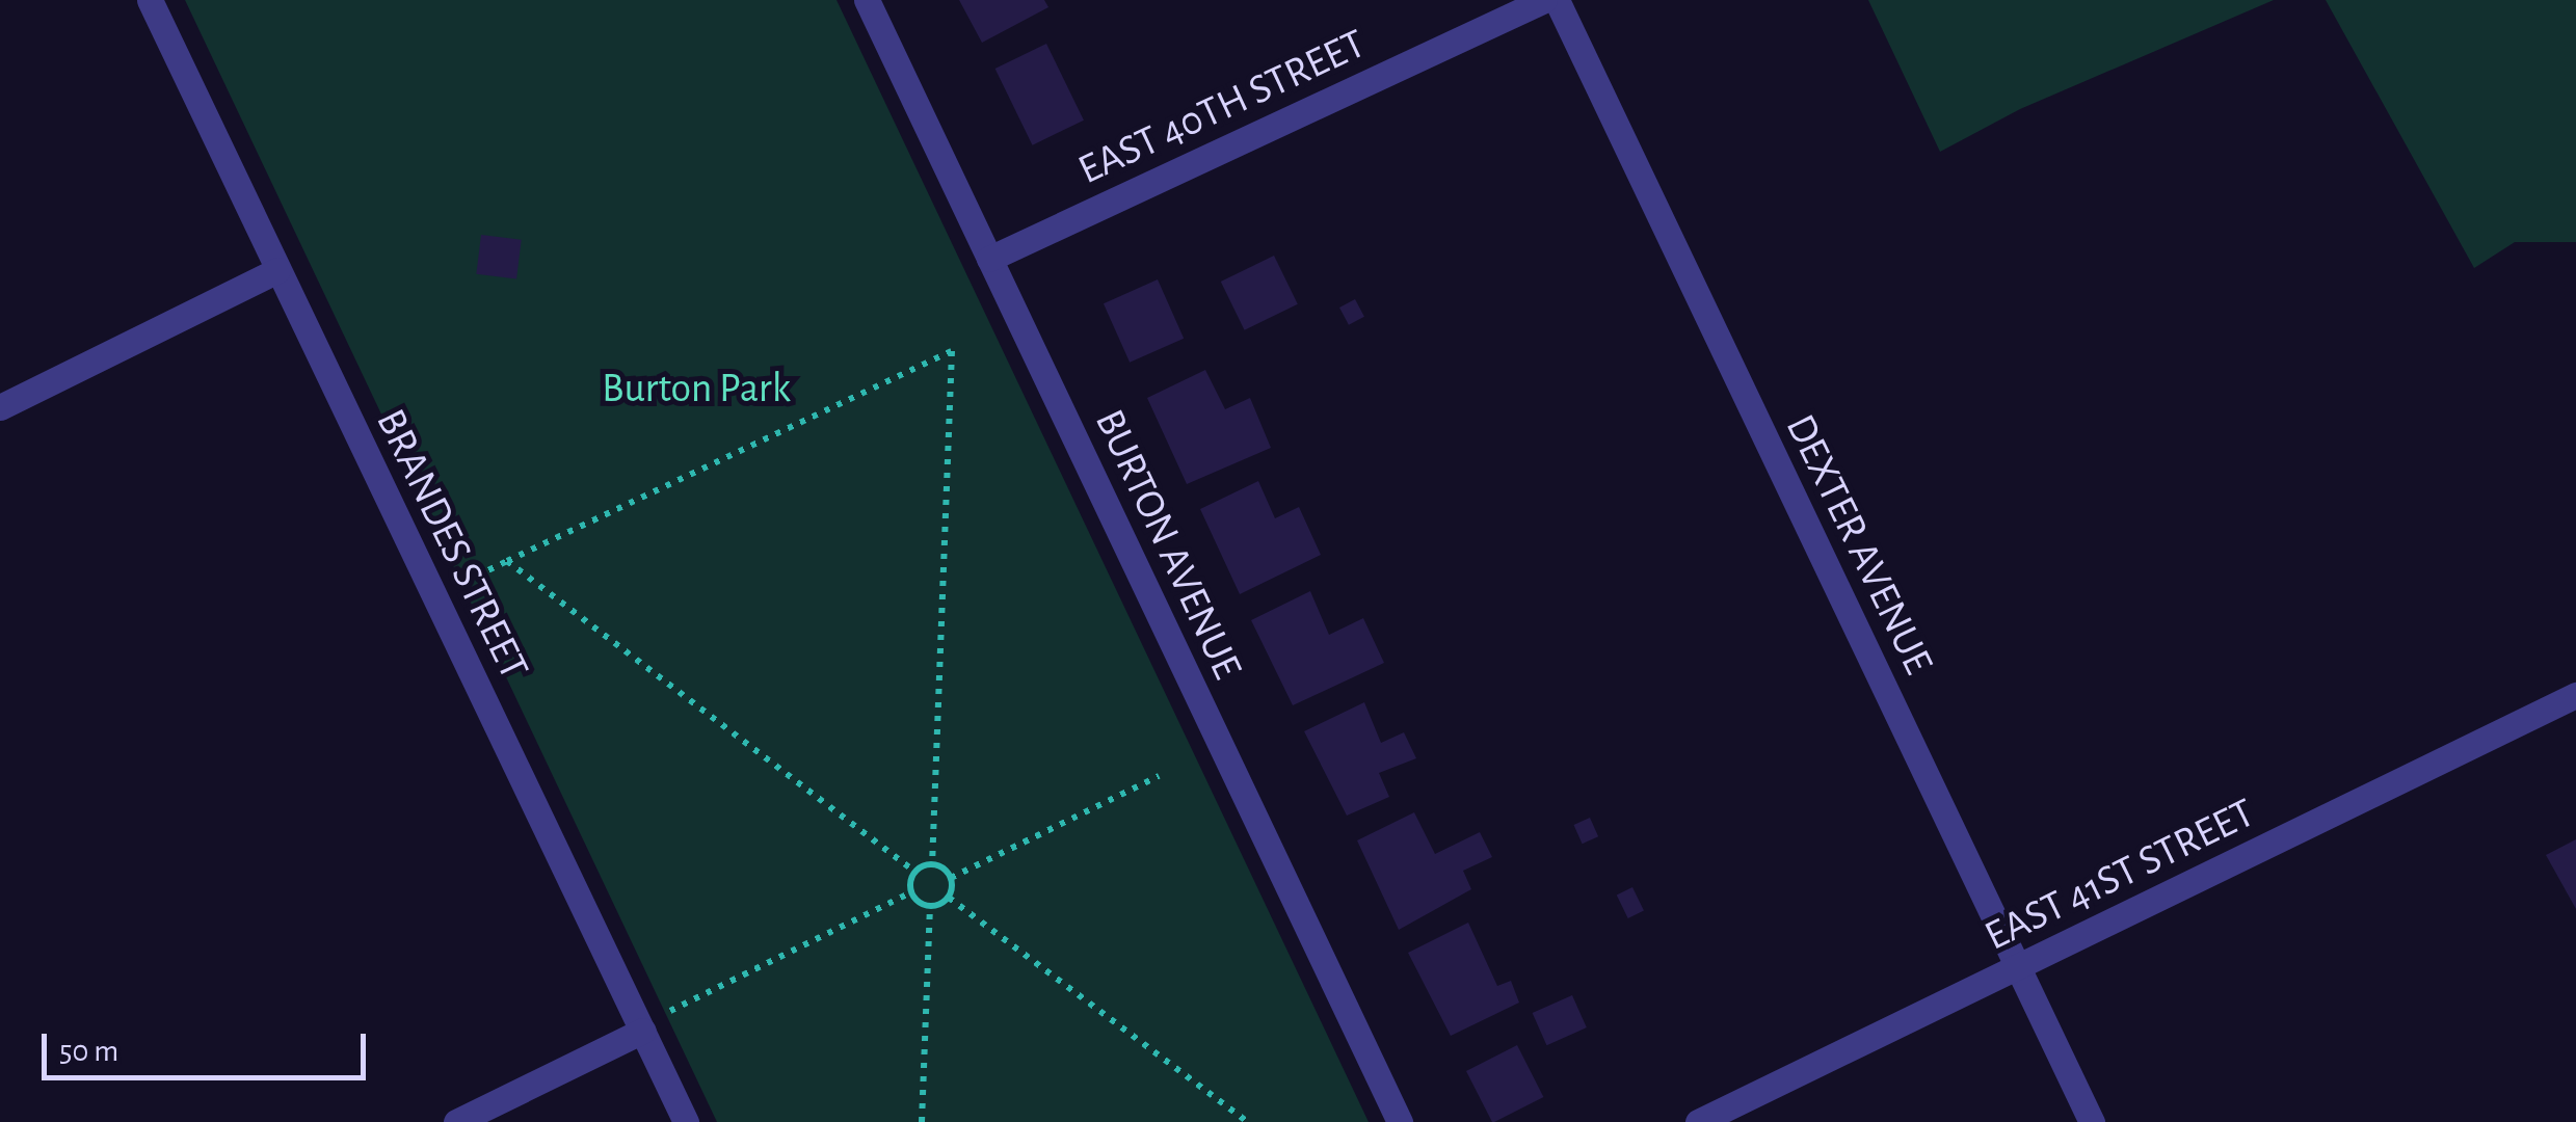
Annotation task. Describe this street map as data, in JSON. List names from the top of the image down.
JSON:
{
  "streets": {
    "street": [
      "EAST 40TH STREET",
      "BRANDES STREET",
      "BURTON AVENUE",
      "DEXTER AVENUE",
      "EAST 41ST STREET"
    ]
  },
  "crossings": [
    ["EAST 40TH STREET", "BURTON AVENUE"],
    ["DEXTER AVENUE", "EAST 41ST STREET"]
  ],
  "parks": ["Burton Park"],
  "scale_bar": "50 m"
}
